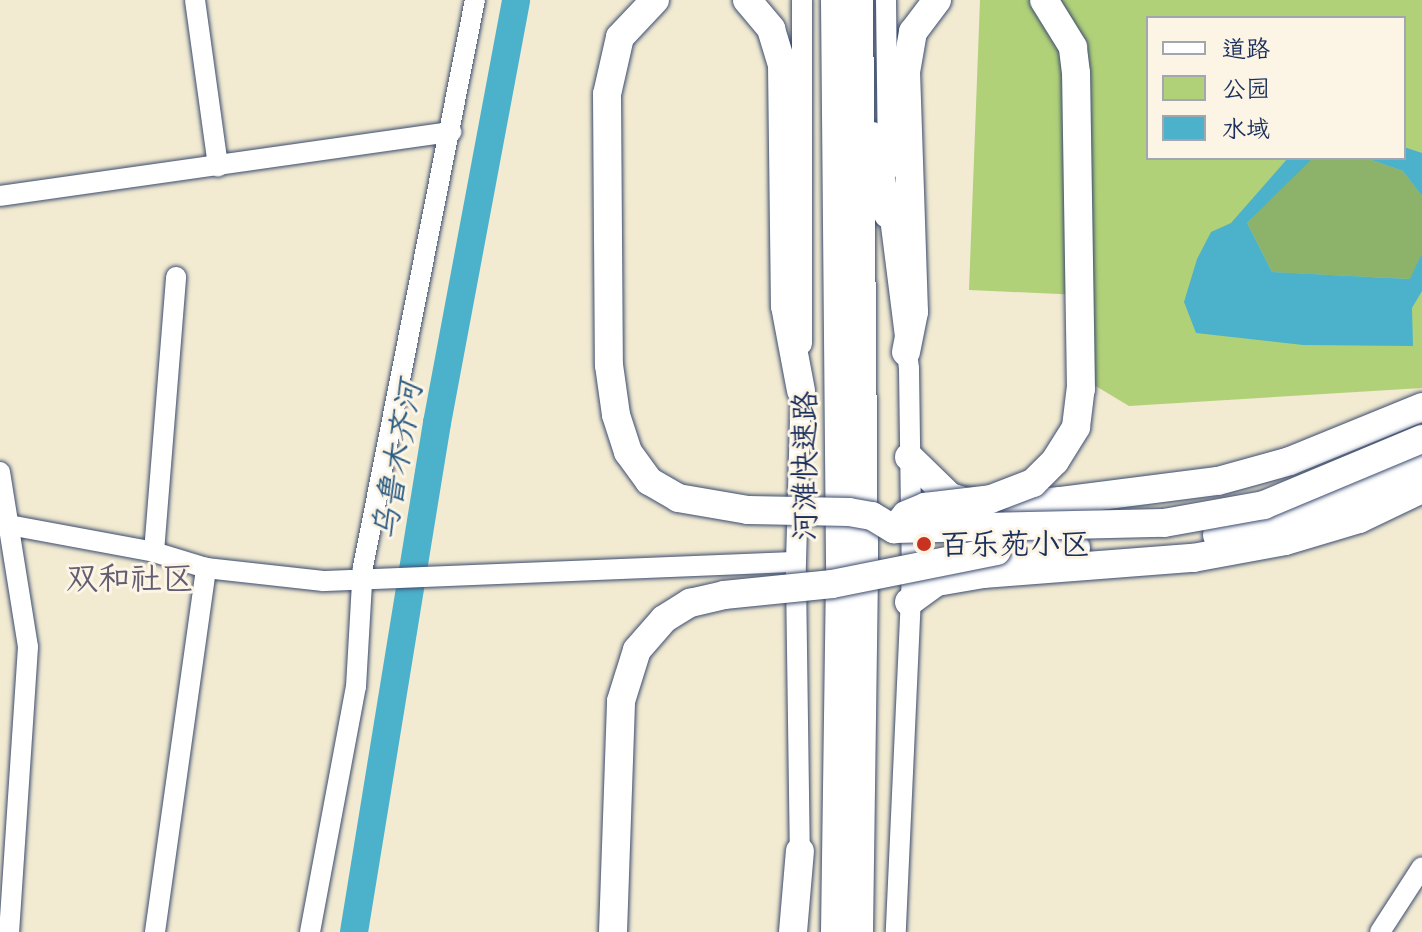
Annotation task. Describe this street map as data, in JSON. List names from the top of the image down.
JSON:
{
  "streets": {
    "highway": ["河滩快速路"]
  },
  "districts": ["双和社区"],
  "water": ["乌鲁木齐河"],
  "places": ["百乐苑小区"],
  "legend": ["道路", "公园", "水域"]
}
